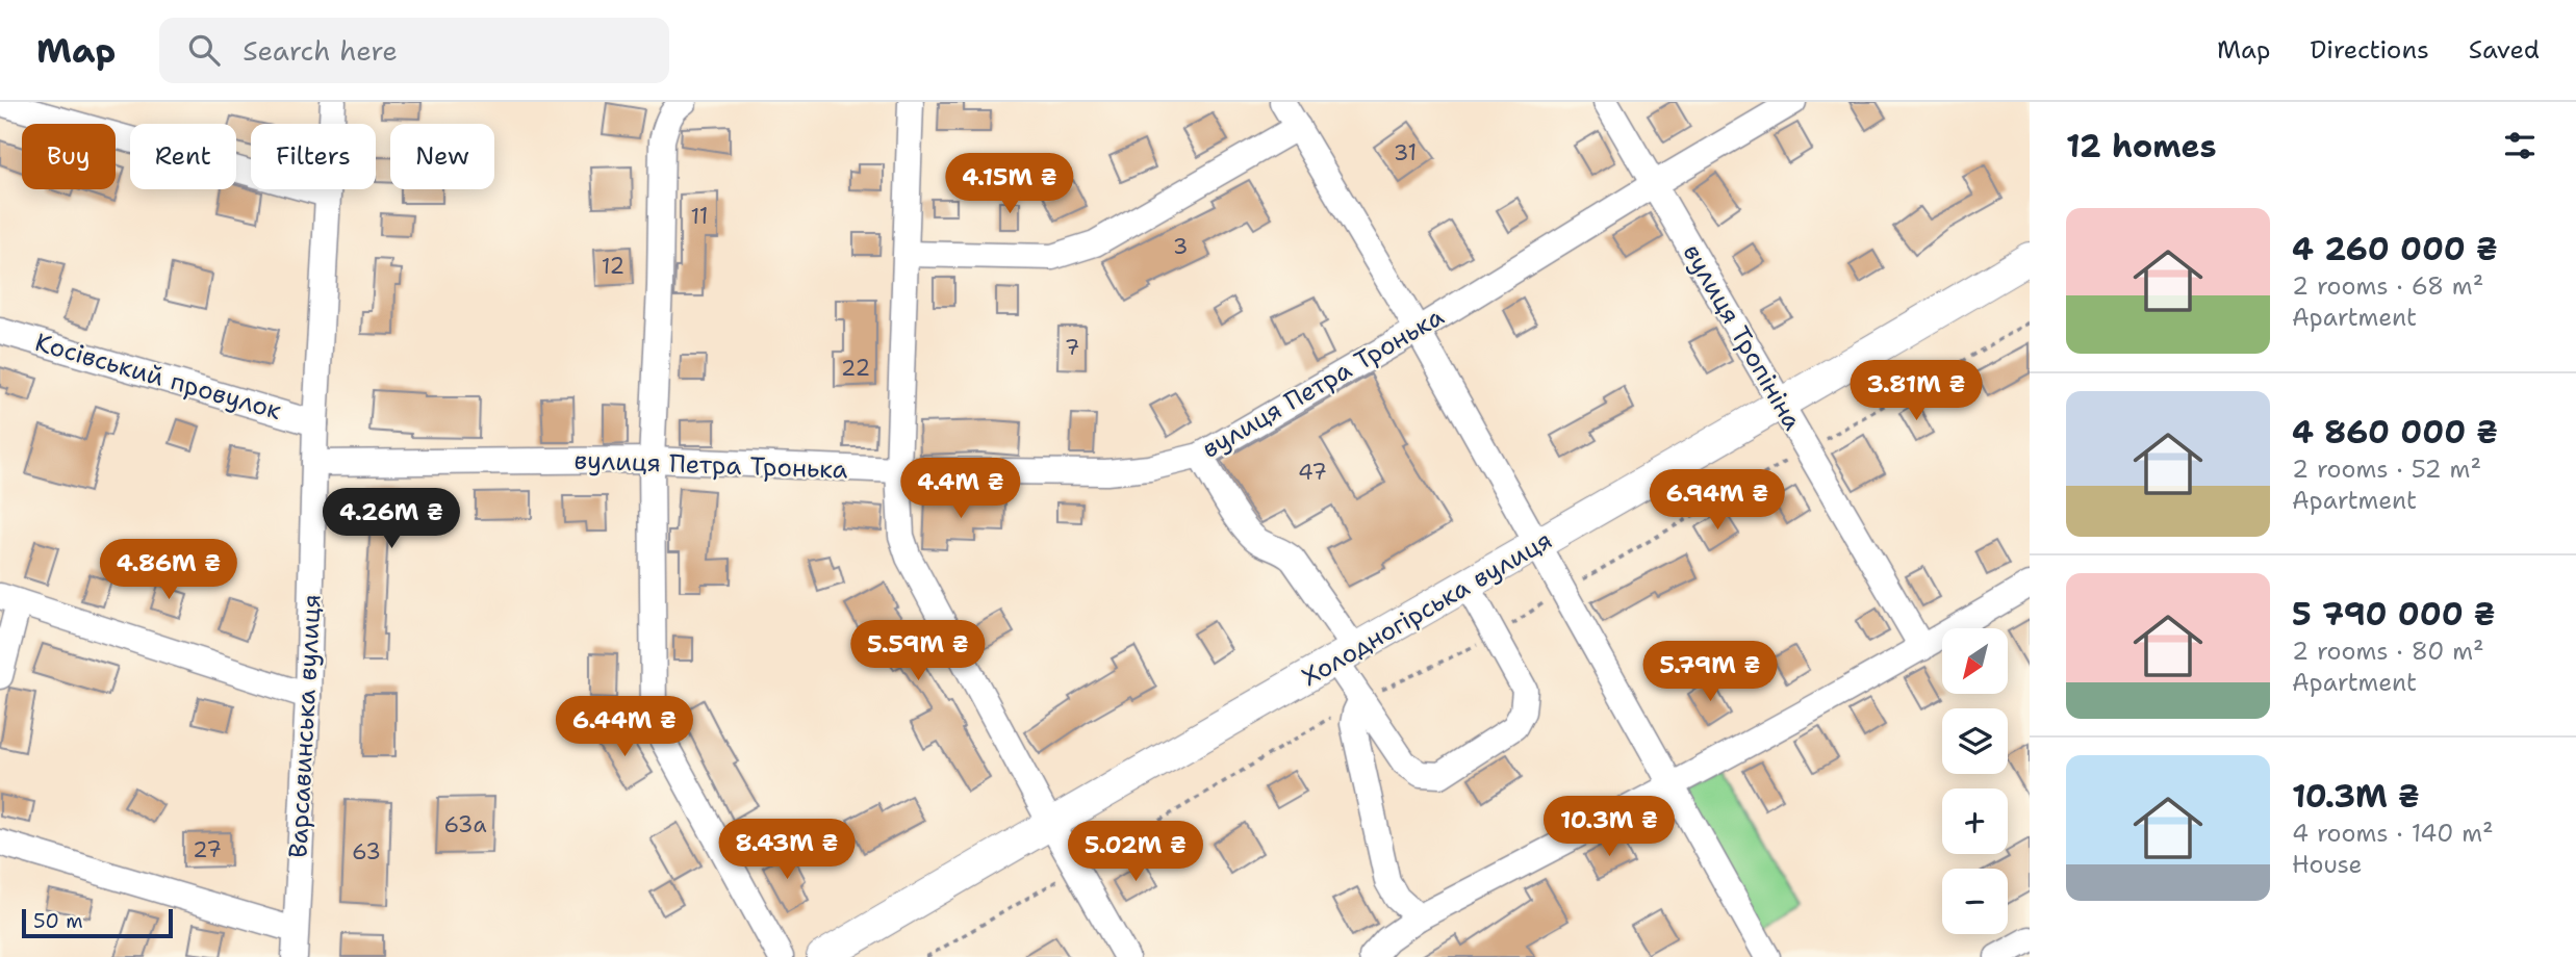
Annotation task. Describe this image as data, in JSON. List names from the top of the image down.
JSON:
{
  "streets": {
    "main road": ["Холодногірська вулиця"],
    "street": [
      "вулиця Тропініна",
      "Косівський провулок",
      "вулиця Петра Тронька",
      "Варсавинська вулиця"
    ]
  },
  "crossings": [
    ["вулиця Тропініна", "вулиця Петра Тронька"],
    ["вулиця Тропініна", "Холодногірська вулиця"],
    ["Косівський провулок", "Варсавинська вулиця"],
    ["вулиця Петра Тронька", "Варсавинська вулиця"]
  ],
  "house_numbers": [
    "31",
    "11",
    "3",
    "12",
    "7",
    "22",
    "47",
    "63а",
    "27",
    "63"
  ],
  "scale_bar": "50 m",
  "north": "bottom left",
  "page": {
    "header": "Map",
    "search": "Search here",
    "nav": ["Map", "Directions", "Saved"],
    "heading": "12 homes",
    "chip": [
      "Buy",
      "Rent",
      "Filters",
      "New"
    ],
    "price": [
      "4.15M ₴",
      "3.81M ₴",
      "4.4M ₴",
      "6.94M ₴",
      "4.26M ₴",
      "4.86M ₴",
      "5.59M ₴",
      "5.79M ₴",
      "6.44M ₴",
      "10.3M ₴",
      "8.43M ₴",
      "5.02M ₴"
    ],
    "list": [
      {
        "name": "4 260 000 ₴",
        "note": "2 rooms · 68 m² · Apartment"
      },
      {
        "name": "4 860 000 ₴",
        "note": "2 rooms · 52 m² · Apartment"
      },
      {
        "name": "5 790 000 ₴",
        "note": "2 rooms · 80 m² · Apartment"
      },
      {
        "name": "10.3M ₴",
        "note": "4 rooms · 140 m² · House"
      }
    ],
    "map_buttons": ["+", "−"],
    "scale": "50 m"
  }
}
